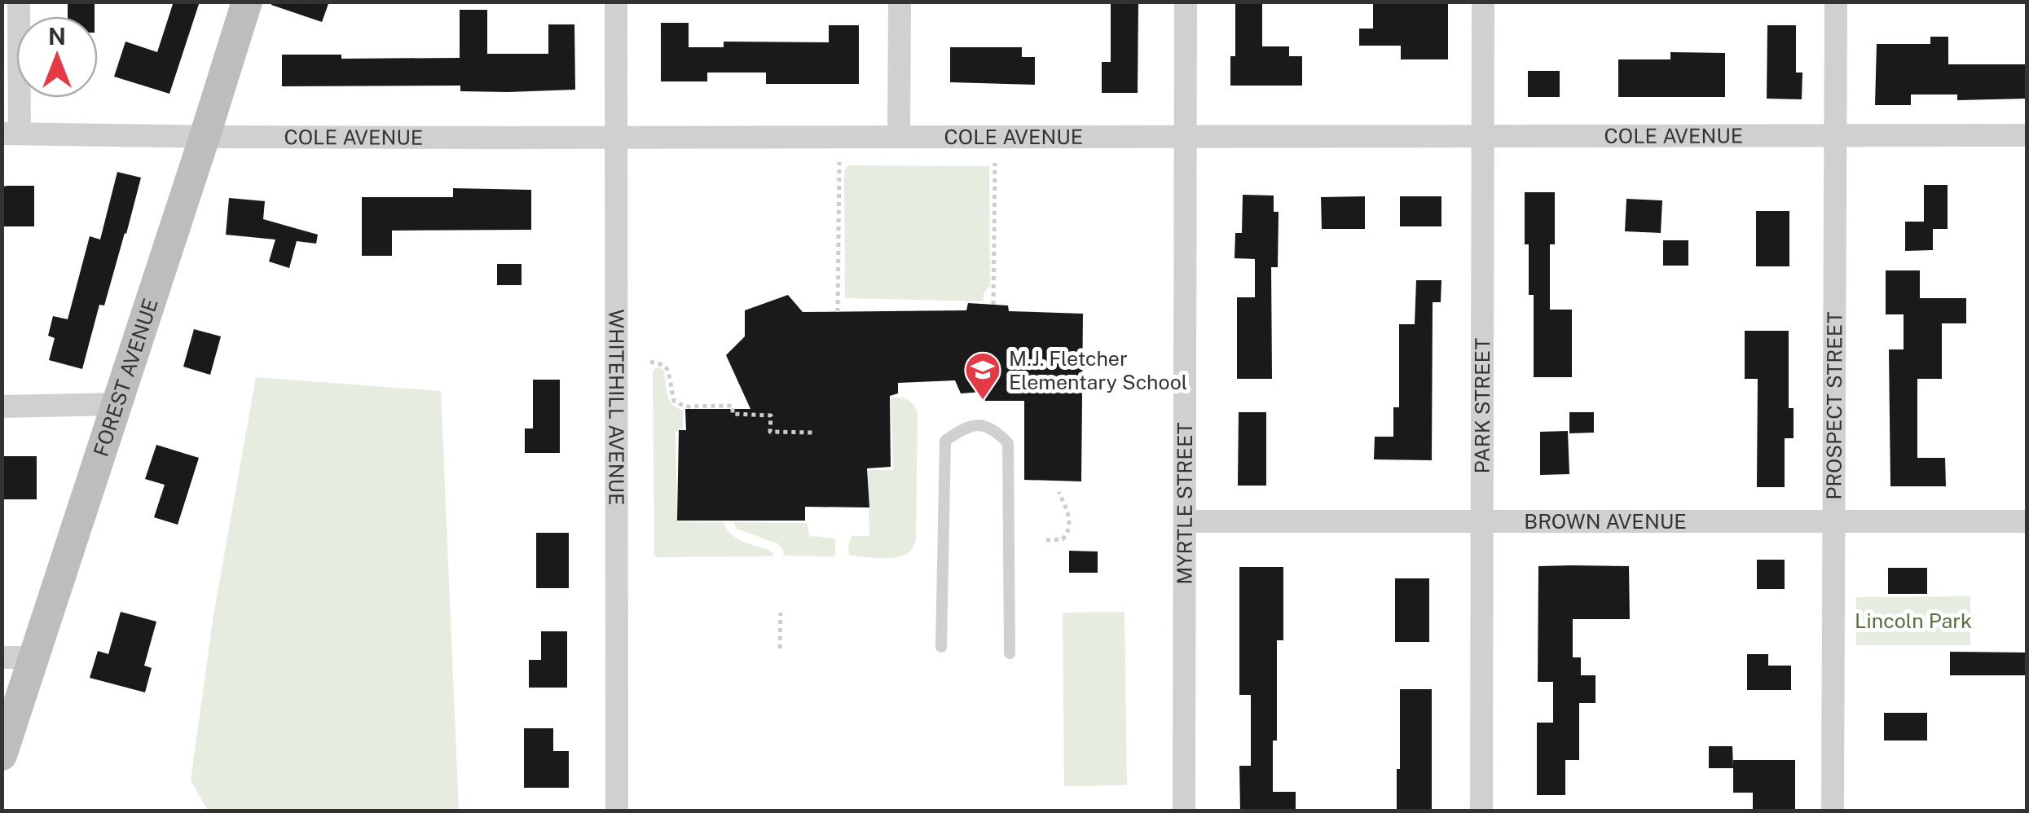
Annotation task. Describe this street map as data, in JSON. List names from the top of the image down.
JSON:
{
  "streets": {
    "main road": ["FOREST AVENUE"],
    "street": [
      "COLE AVENUE",
      "WHITEHILL AVENUE",
      "PARK STREET",
      "PROSPECT STREET",
      "MYRTLE STREET",
      "BROWN AVENUE"
    ]
  },
  "crossings": [
    ["COLE AVENUE", "FOREST AVENUE"],
    ["COLE AVENUE", "WHITEHILL AVENUE"],
    ["COLE AVENUE", "PARK STREET"],
    ["COLE AVENUE", "PROSPECT STREET"],
    ["COLE AVENUE", "MYRTLE STREET"],
    ["PARK STREET", "BROWN AVENUE"],
    ["PROSPECT STREET", "BROWN AVENUE"],
    ["MYRTLE STREET", "BROWN AVENUE"]
  ],
  "parks": ["Lincoln Park"],
  "places": {
    "school or university": ["M.J. Fletcher Elementary School"]
  },
  "north": "top"
}
